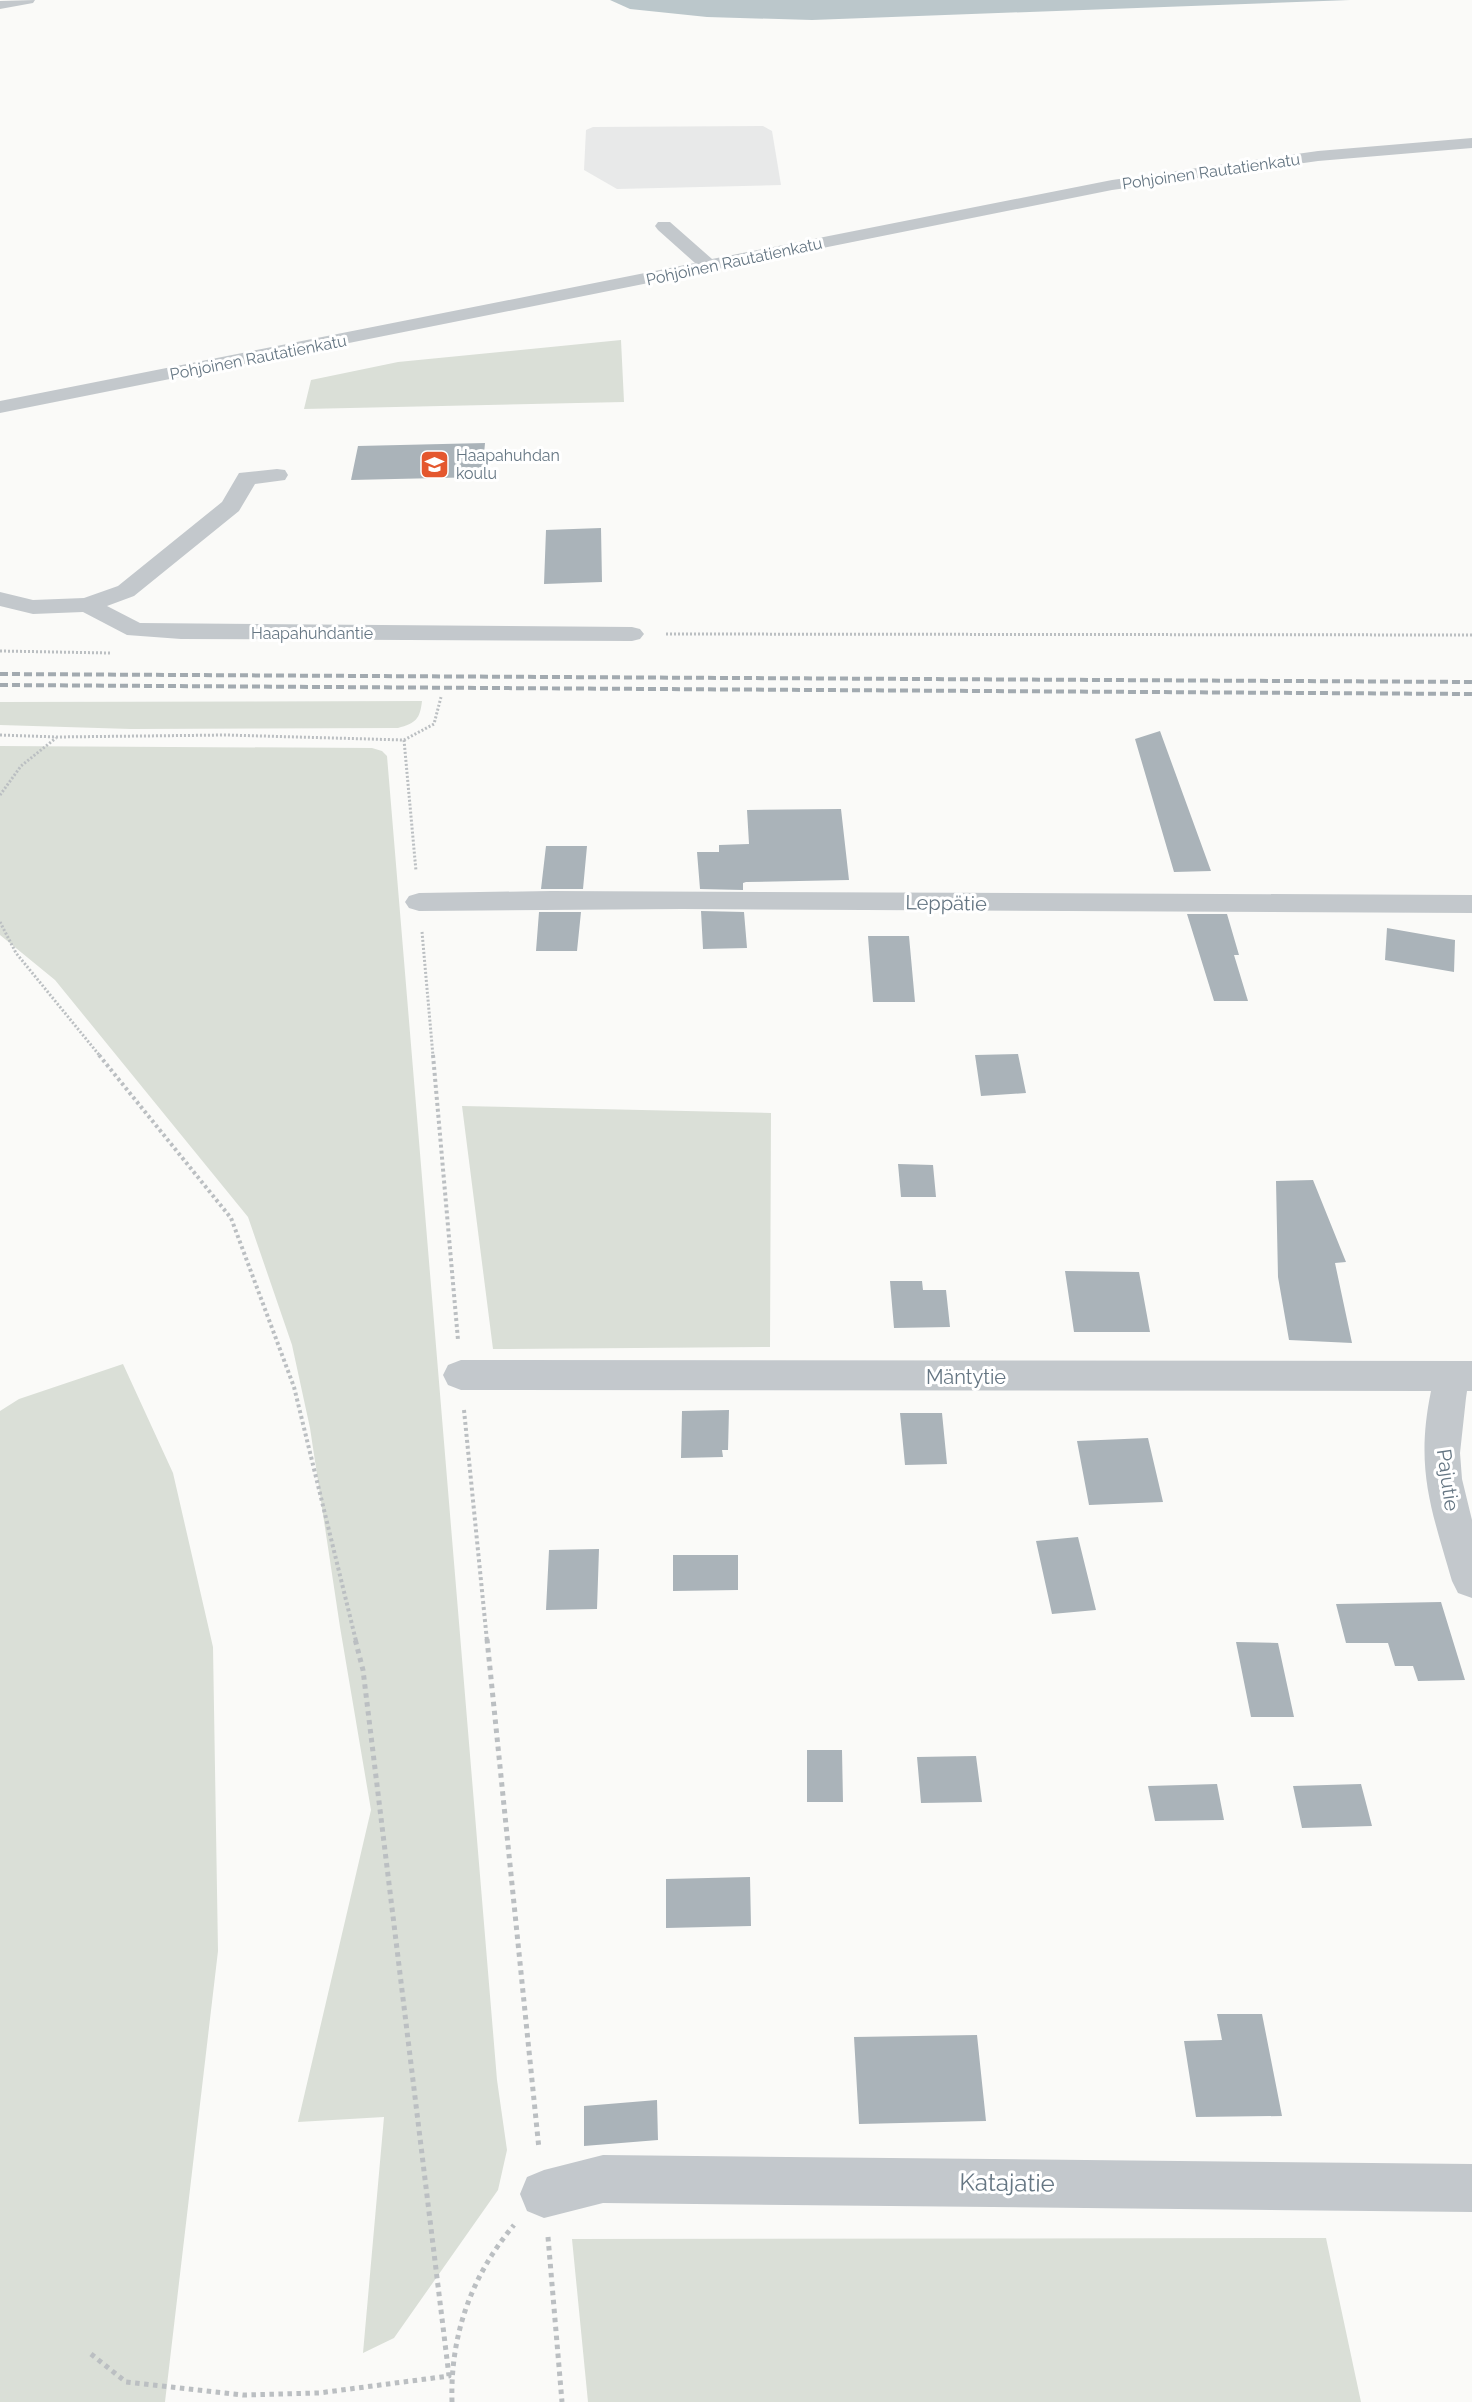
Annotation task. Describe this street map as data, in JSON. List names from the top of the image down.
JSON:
{
  "streets": {
    "street": [
      "Pohjoinen Rautatienkatu",
      "Haapahuhdantie",
      "Leppätie",
      "Mäntytie",
      "Pajutie",
      "Katajatie"
    ]
  },
  "crossings": [
    ["Mäntytie", "Pajutie"]
  ],
  "places": {
    "school or university": ["Haapahuhdan koulu"]
  }
}
